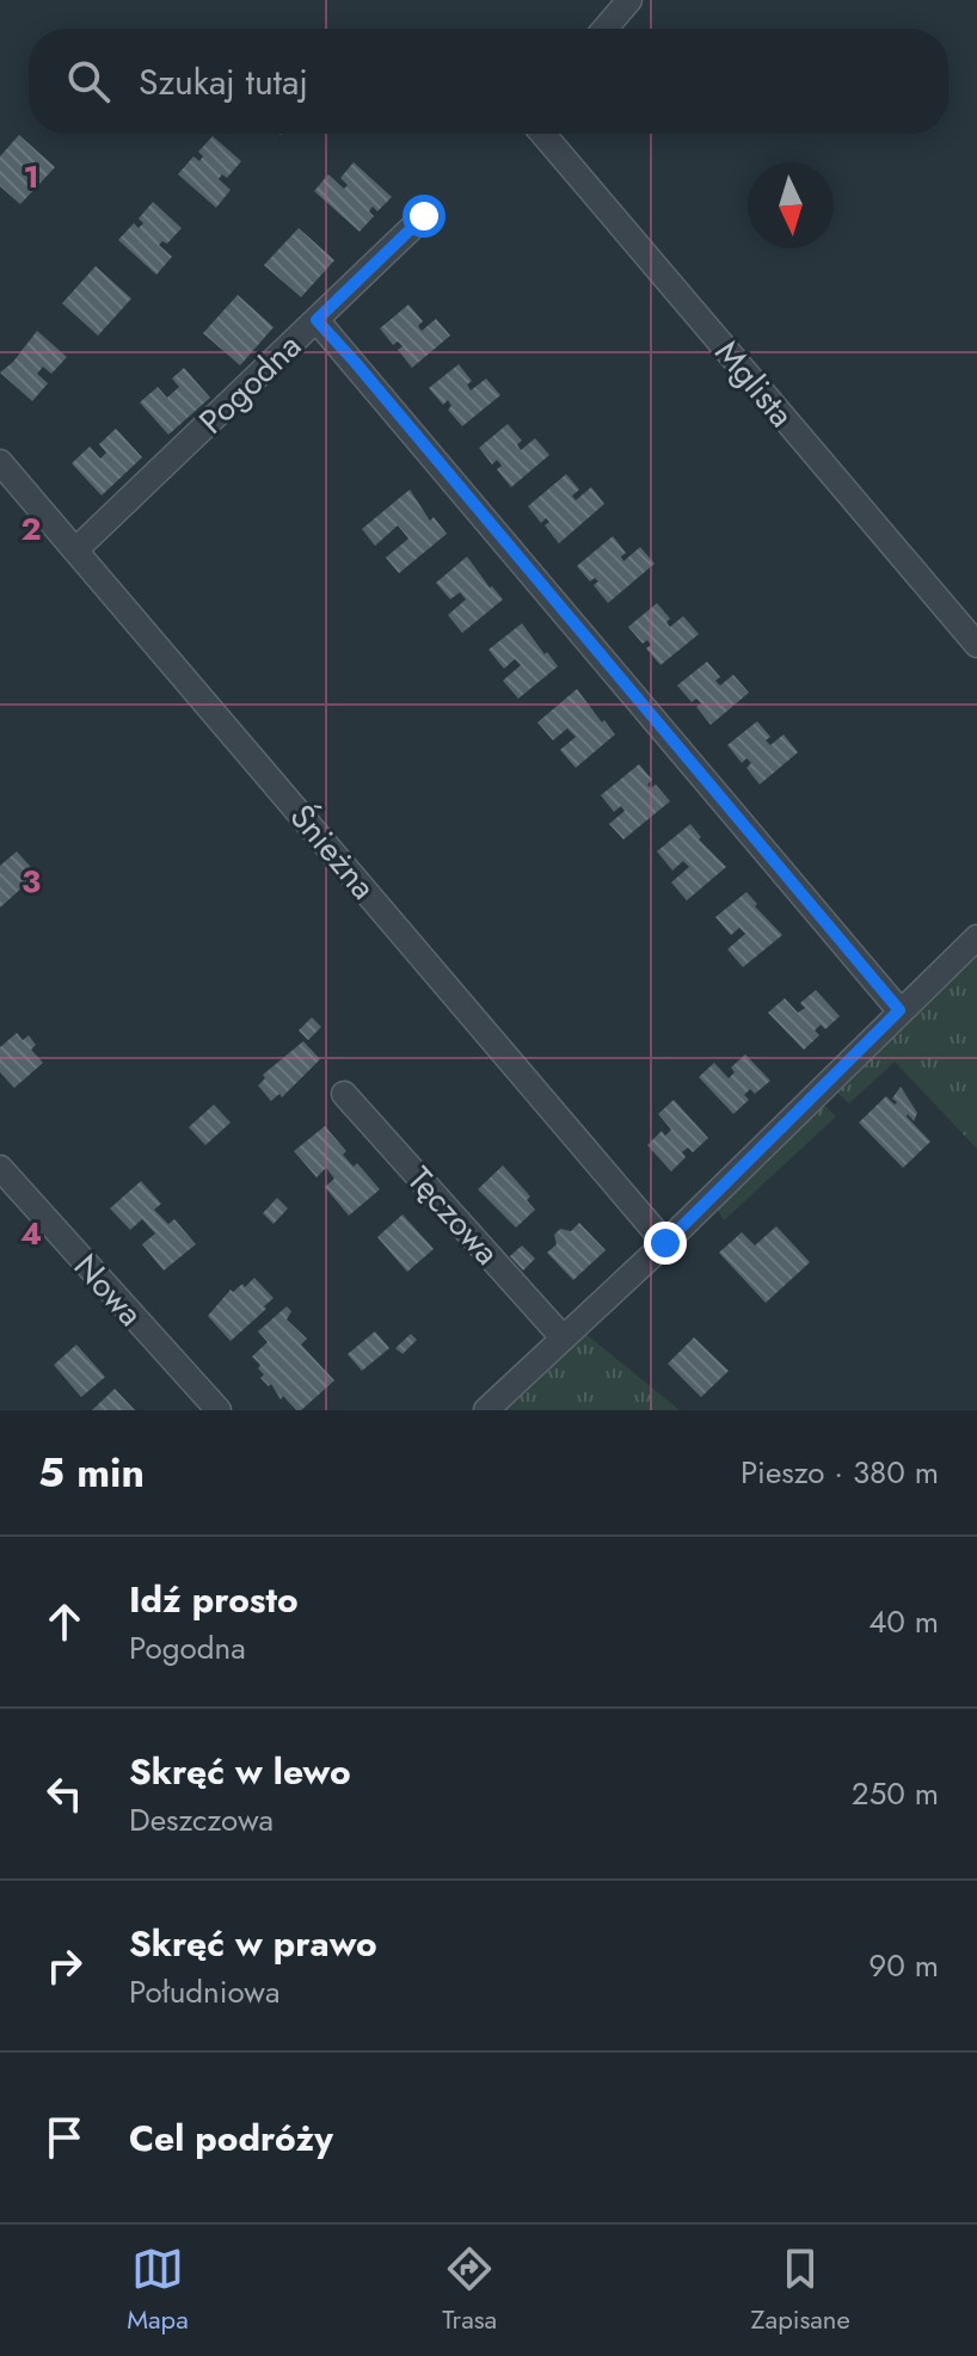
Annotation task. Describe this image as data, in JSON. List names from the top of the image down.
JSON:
{
  "streets": {
    "street": [
      "Pogodna",
      "Mglista",
      "Śnieżna",
      "Tęczowa",
      "Nowa"
    ]
  },
  "crossings": [
    ["Pogodna", "Śnieżna"]
  ],
  "north": "bottom",
  "page": {
    "search": "Szukaj tutaj",
    "heading": ["5 min", "Pieszo · 380 m"],
    "list": [
      ["Idź prosto", "Pogodna", "40 m"],
      ["Skręć w lewo", "Deszczowa", "250 m"],
      ["Skręć w prawo", "Południowa", "90 m"],
      "Cel podróży"
    ],
    "nav": ["Mapa", "Trasa", "Zapisane"]
  },
  "grid": {
    "rows": [
      "1",
      "2",
      "3",
      "4"
    ]
  }
}
